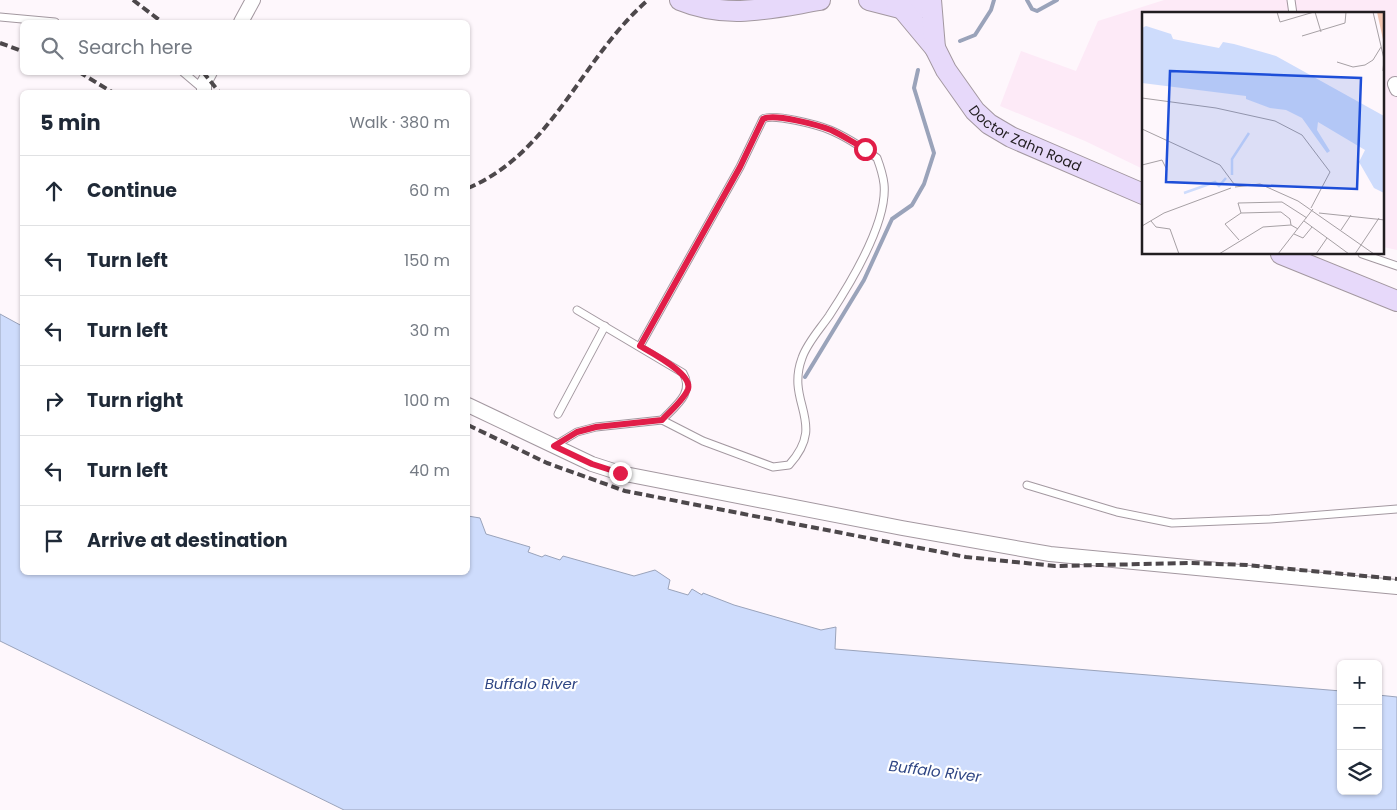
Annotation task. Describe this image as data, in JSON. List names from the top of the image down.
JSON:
{
  "streets": {
    "street": ["Doctor Zahn Road"]
  },
  "water": ["Buffalo River"],
  "page": {
    "search": "Search here",
    "heading": ["5 min", "Walk · 380 m"],
    "list": [
      ["Continue", "60 m"],
      ["Turn left", "150 m"],
      ["Turn left", "30 m"],
      ["Turn right", "100 m"],
      ["Turn left", "40 m"],
      "Arrive at destination"
    ],
    "map_buttons": ["+", "−"]
  }
}
